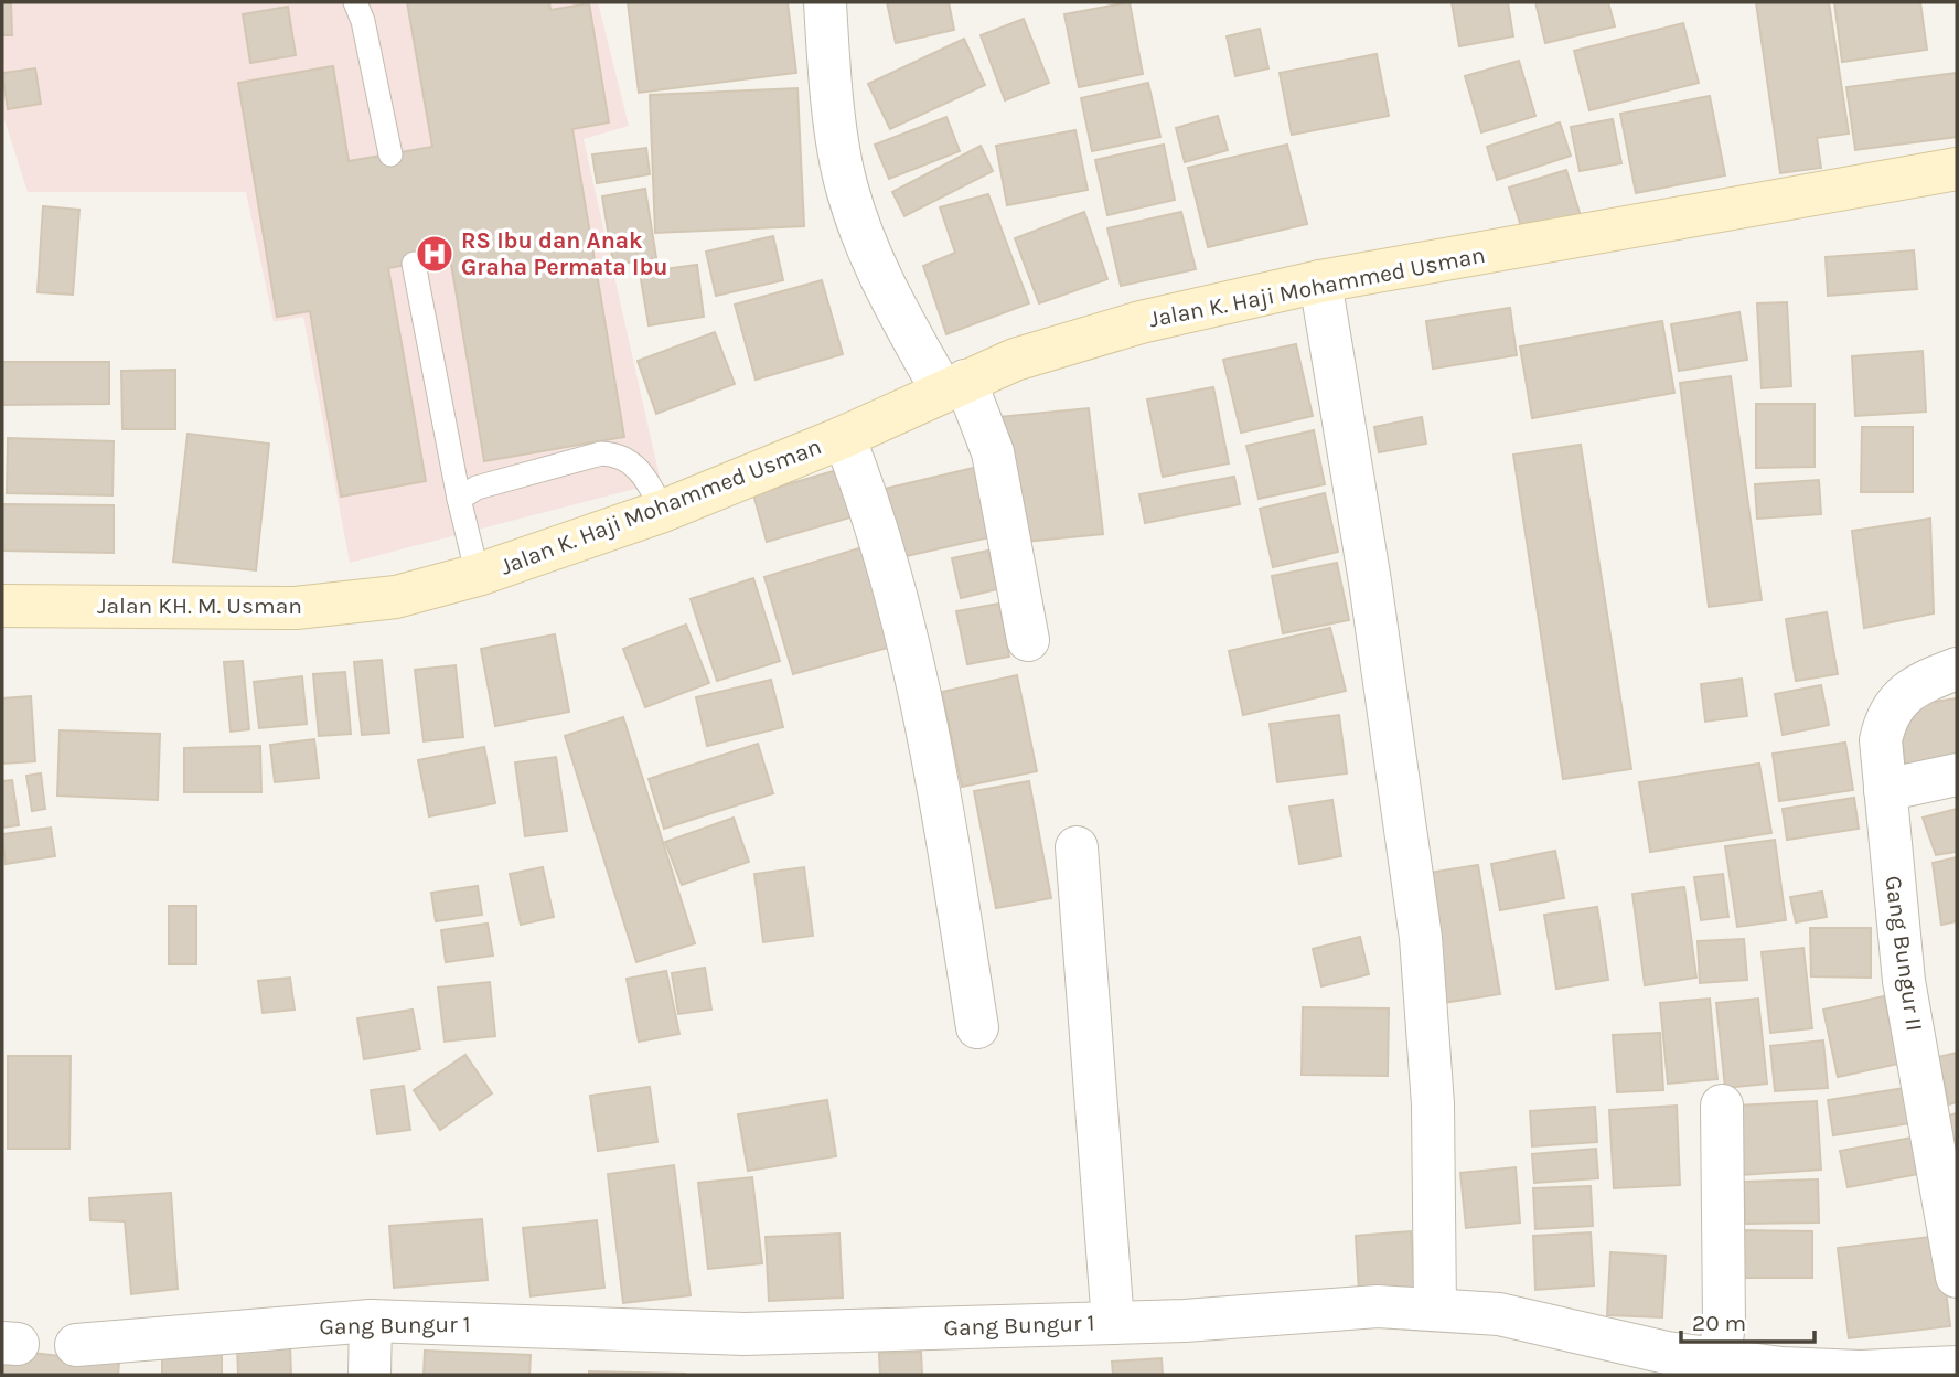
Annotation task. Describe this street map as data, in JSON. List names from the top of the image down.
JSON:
{
  "streets": {
    "street": [
      "Jalan K. Haji Mohammed Usman",
      "Jalan KH. M. Usman",
      "Gang Bungur II",
      "Gang Bungur 1"
    ]
  },
  "crossings": [
    ["Jalan K. Haji Mohammed Usman", "Jalan KH. M. Usman"]
  ],
  "places": {
    "hospital": ["RS Ibu dan Anak Graha Permata Ibu"]
  },
  "scale_bar": "20 m"
}
